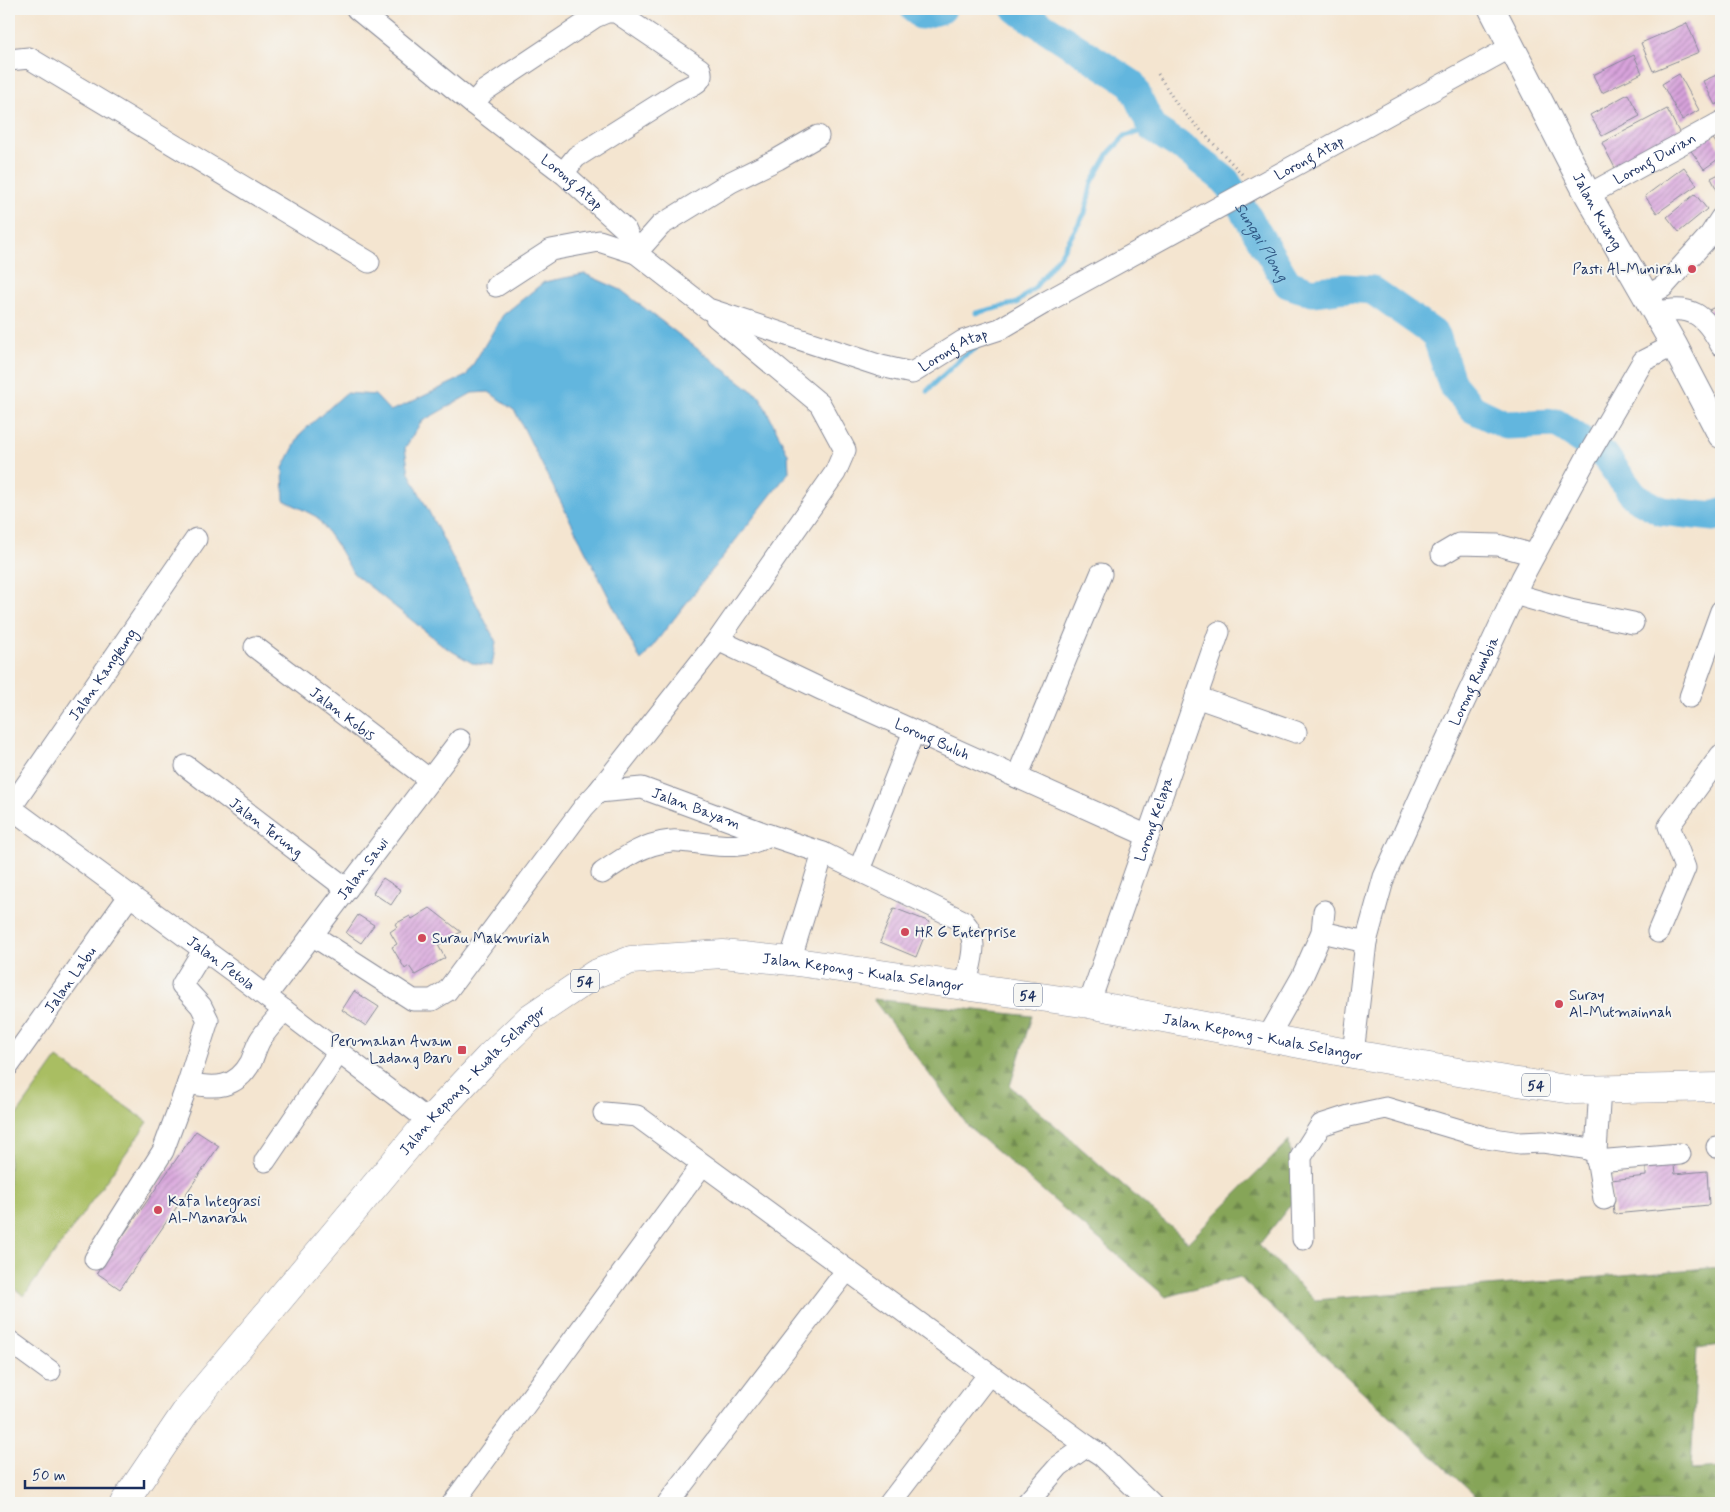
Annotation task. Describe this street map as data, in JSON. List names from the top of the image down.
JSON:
{
  "streets": {
    "highway": ["Jalan Kepong - Kuala Selangor", "54"],
    "main road": ["Jalan Kuang"],
    "street": [
      "Lorong Atap",
      "Lorong Durian",
      "Jalan Kangkung",
      "Lorong Rumbia",
      "Jalan Kobis",
      "Lorong Buluh",
      "Jalan Bayam",
      "Lorong Kelapa",
      "Jalan Terung",
      "Jalan Sawi",
      "Jalan Petola",
      "Jalan Labu"
    ]
  },
  "crossings": [
    ["Lorong Atap", "Jalan Kuang"],
    ["Lorong Durian", "Jalan Kuang"],
    ["Jalan Kuang", "Lorong Rumbia"],
    ["Jalan Kangkung", "Jalan Petola"],
    ["Lorong Rumbia", "Jalan Kepong - Kuala Selangor"],
    ["Jalan Kobis", "Jalan Sawi"],
    ["Lorong Buluh", "Lorong Kelapa"],
    ["Jalan Bayam", "Jalan Kepong - Kuala Selangor"],
    ["Lorong Kelapa", "Jalan Kepong - Kuala Selangor"],
    ["Jalan Terung", "Jalan Sawi"],
    ["Jalan Sawi", "Jalan Petola"],
    ["Jalan Petola", "Jalan Kepong - Kuala Selangor"],
    ["Jalan Petola", "Jalan Labu"]
  ],
  "water": ["Sungai Plong"],
  "places": {
    "other": [
      "Pasti Al-Munirah",
      "HR G Enterprise",
      "Surau Makmuriah",
      "Suray Al-Mutmainnah",
      "Kafa Integrasi Al-Manarah"
    ],
    "transit": ["Perumahan Awam Ladang Baru"]
  },
  "scale_bar": "50 m"
}
